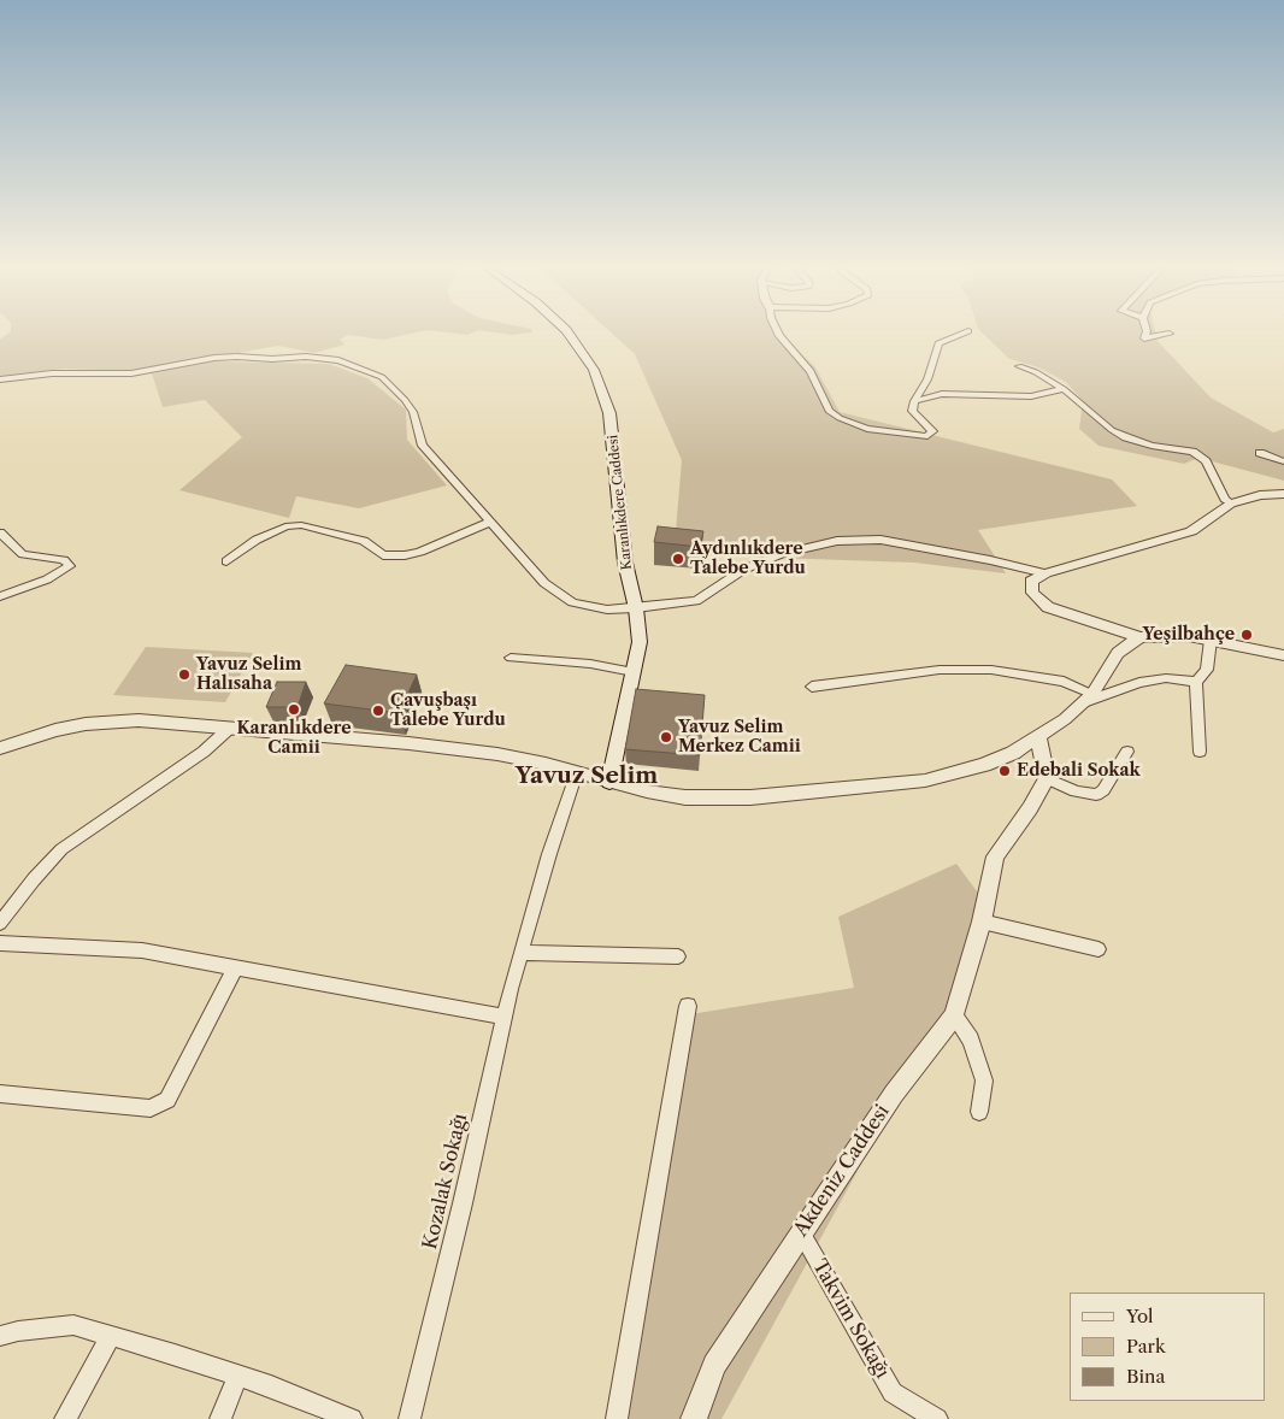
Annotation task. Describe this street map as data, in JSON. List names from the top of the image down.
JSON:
{
  "streets": {
    "main road": ["Karanlıkdere Caddesi"],
    "street": ["Akdeniz Caddesi", "Kozalak Sokağı", "Takvim Sokağı"]
  },
  "crossings": [
    ["Akdeniz Caddesi", "Takvim Sokağı"]
  ],
  "districts": ["Yavuz Selim"],
  "places": [
    "Aydınlıkdere Talebe Yurdu",
    "Yeşilbahçe",
    "Yavuz Selim Halısaha",
    "Karanlıkdere Camii",
    "Çavuşbaşı Talebe Yurdu",
    "Yavuz Selim Merkez Camii",
    "Edebali Sokak"
  ],
  "legend": ["Yol", "Park", "Bina"]
}
